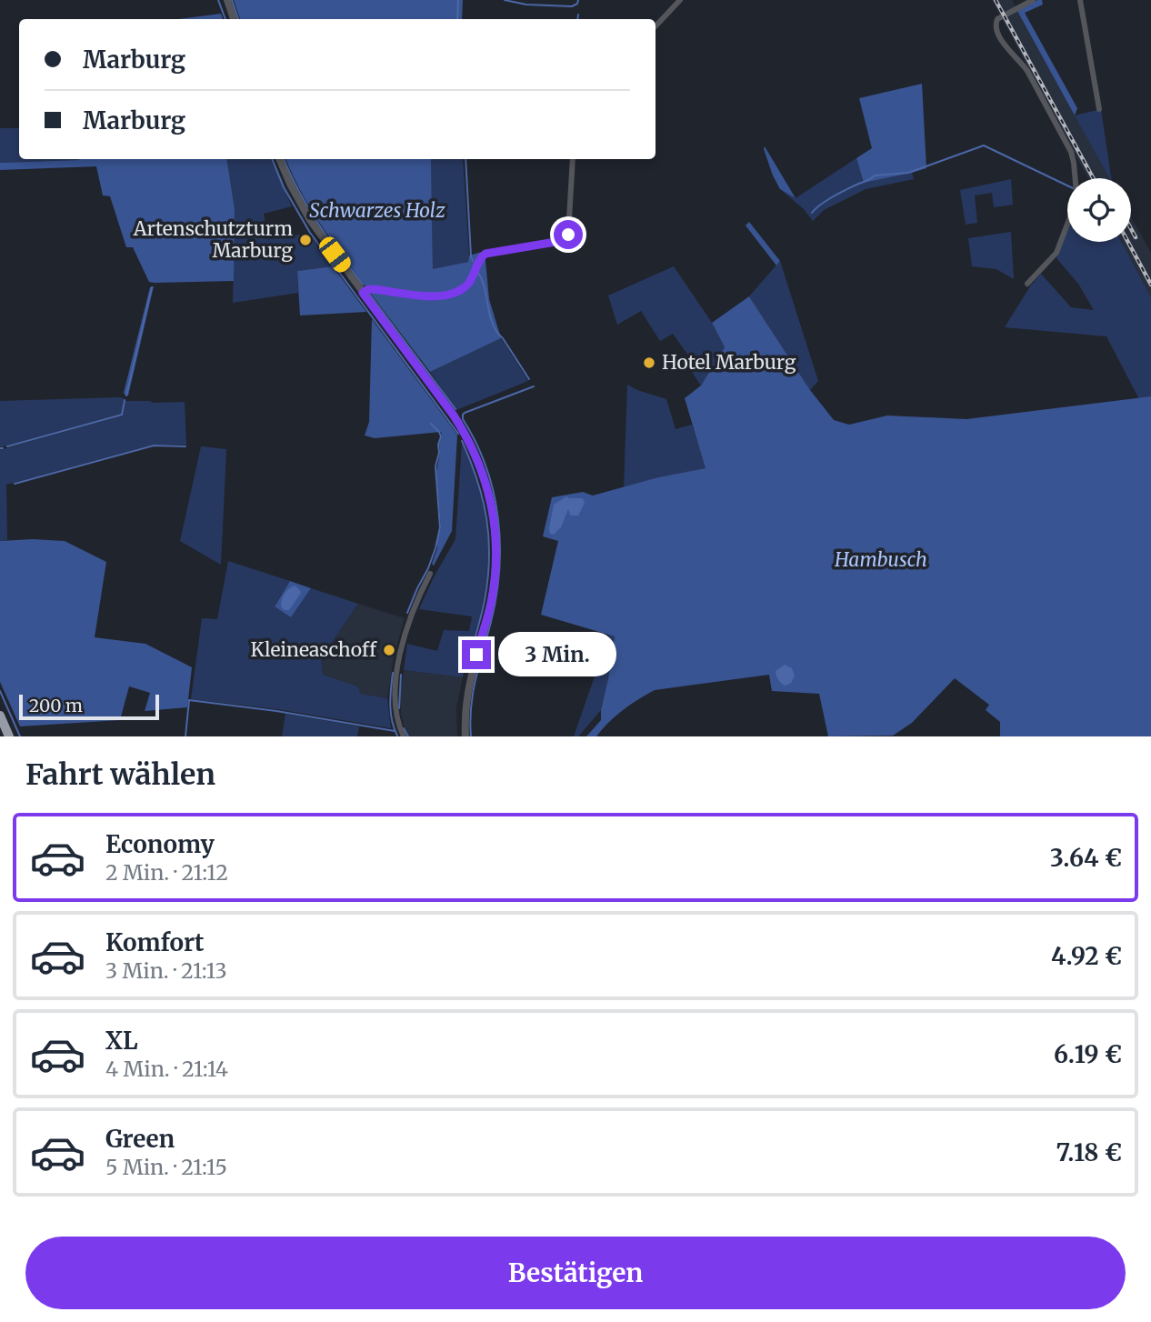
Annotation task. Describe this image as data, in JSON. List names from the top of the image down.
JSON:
{
  "parks": ["Schwarzes Holz", "Hambusch"],
  "places": ["Artenschutzturm Marburg", "Hotel Marburg", "Kleineaschoff"],
  "scale_bar": "200 m",
  "page": {
    "banner": ["Marburg", "Marburg"],
    "bubble": "3 Min.",
    "scale": "200 m",
    "heading": "Fahrt wählen",
    "list": [
      {
        "name": "Economy",
        "note": "2 Min. · 21:12",
        "value": "3.64 €"
      },
      {
        "name": "Komfort",
        "note": "3 Min. · 21:13",
        "value": "4.92 €"
      },
      {
        "name": "XL",
        "note": "4 Min. · 21:14",
        "value": "6.19 €"
      },
      {
        "name": "Green",
        "note": "5 Min. · 21:15",
        "value": "7.18 €"
      }
    ],
    "buttons": "Bestätigen"
  }
}
